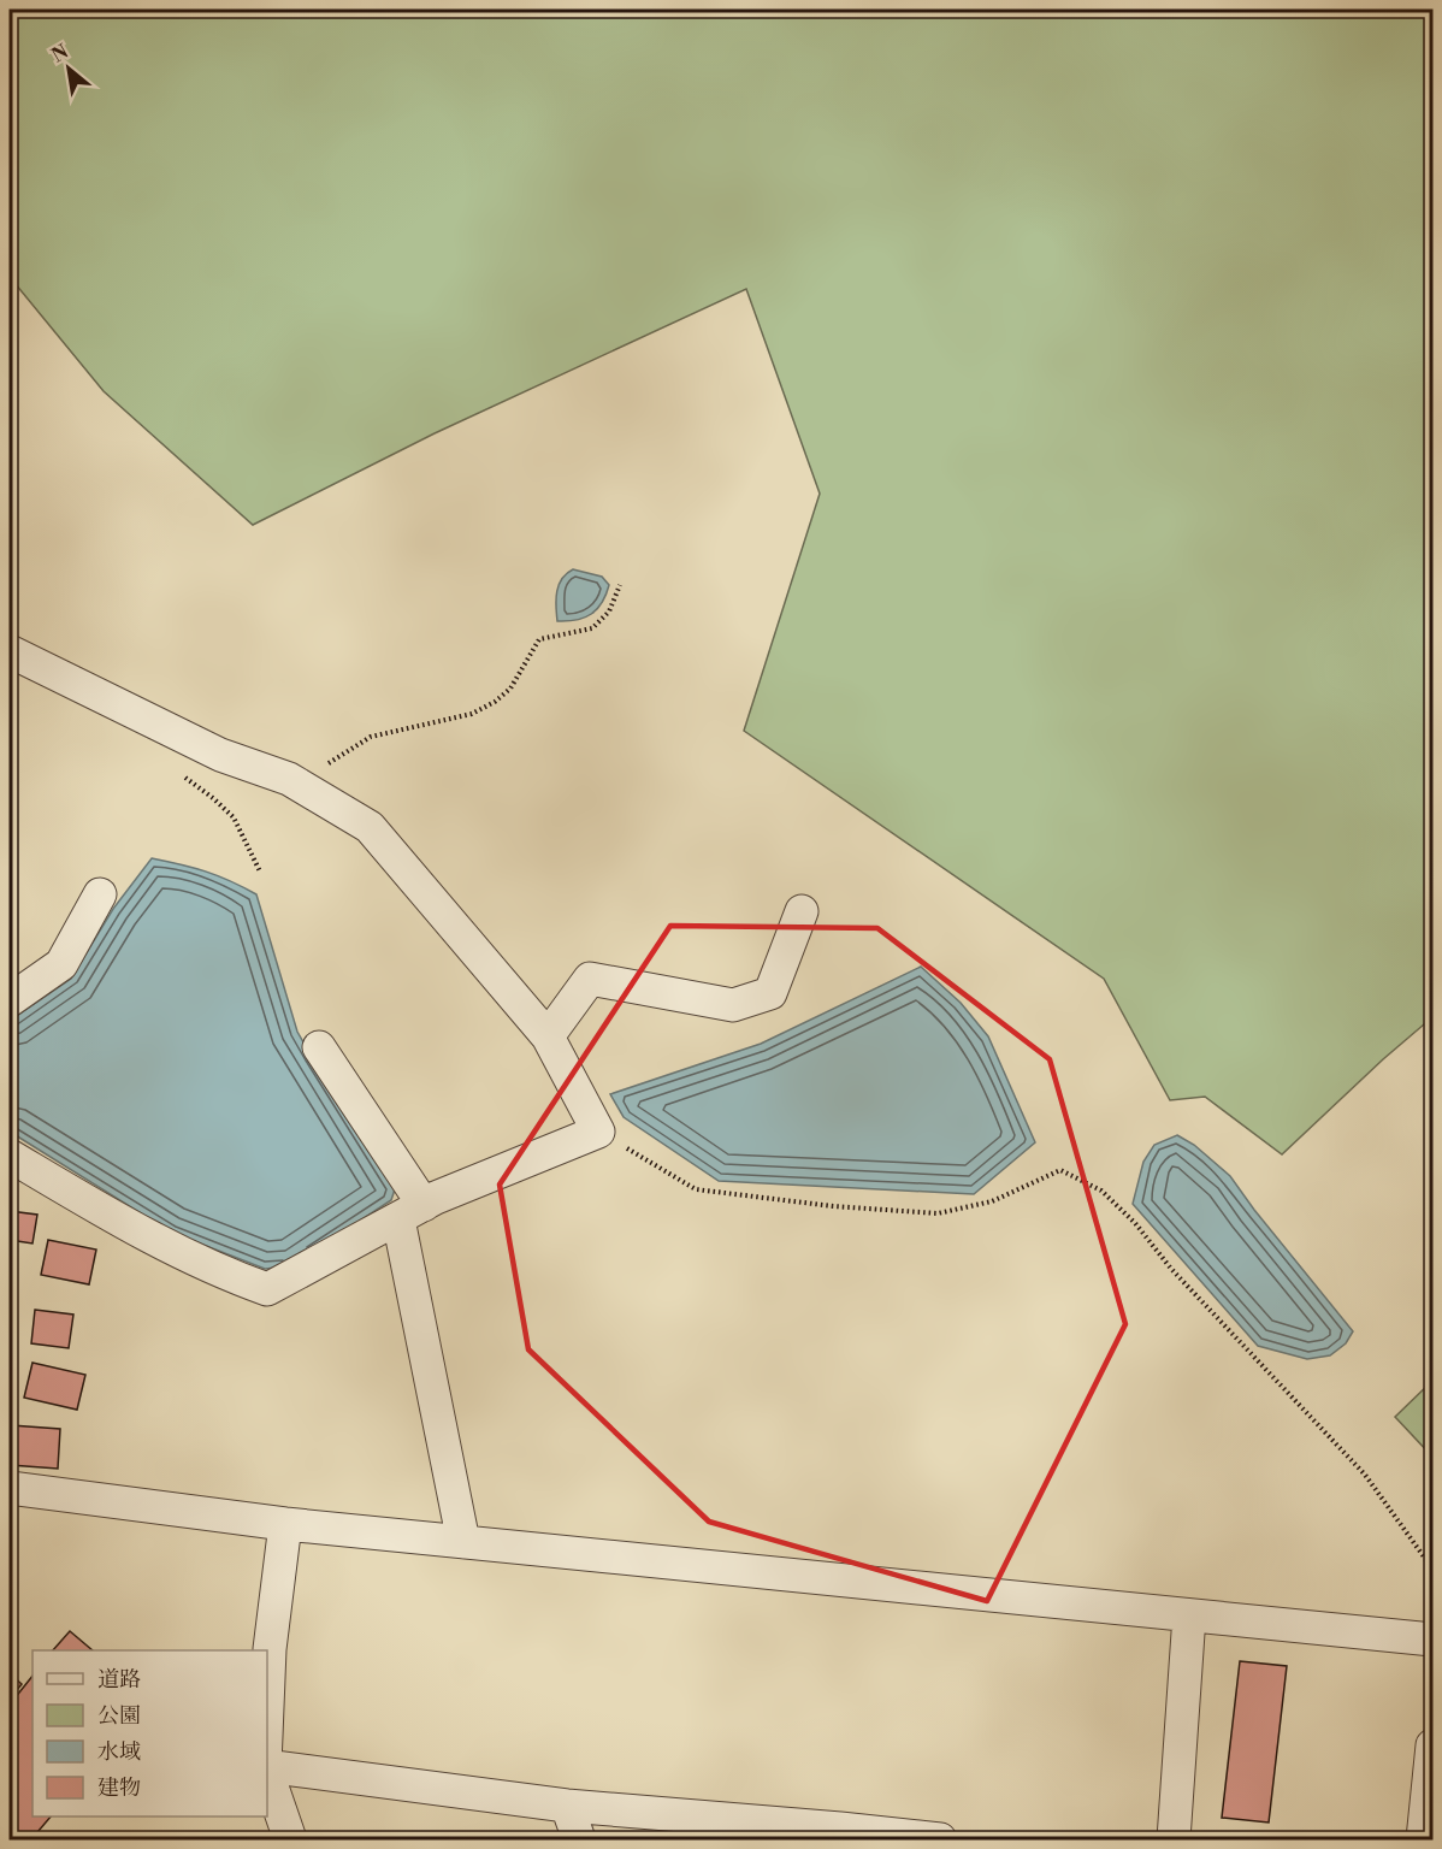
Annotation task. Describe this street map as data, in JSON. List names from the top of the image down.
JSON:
{
  "legend": [
    "道路",
    "公園",
    "水域",
    "建物"
  ],
  "north": "top left"
}
